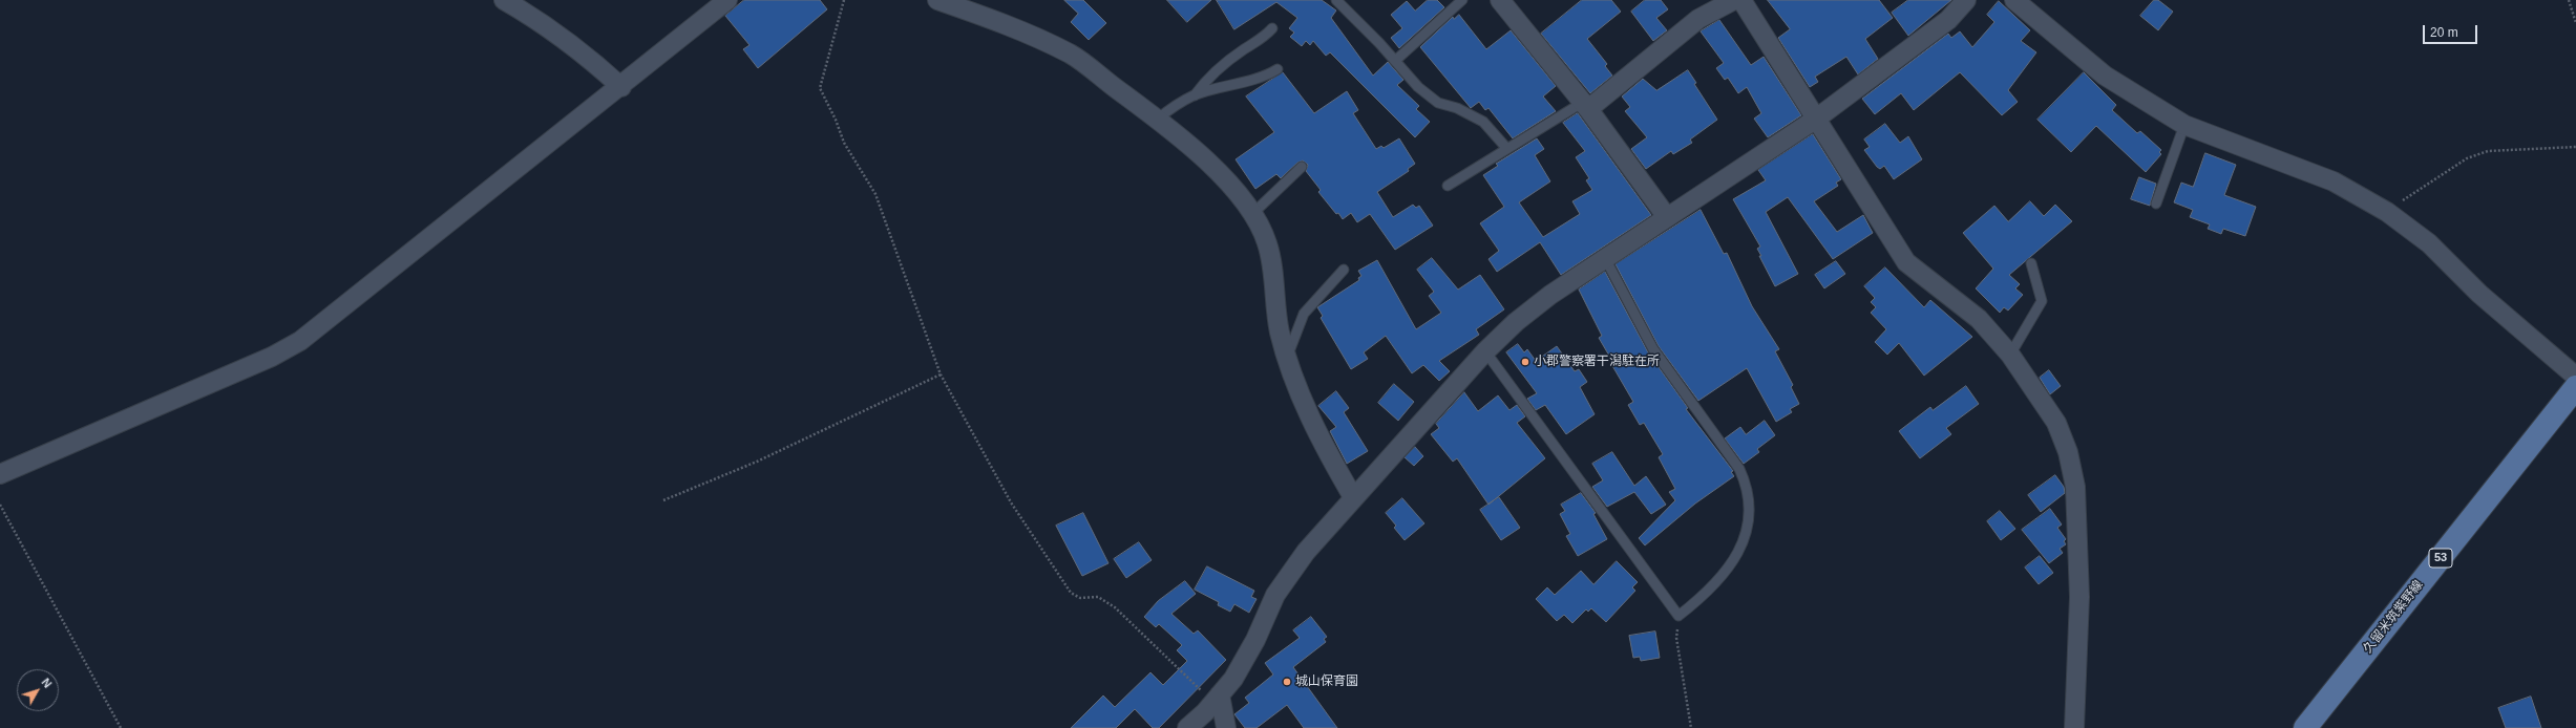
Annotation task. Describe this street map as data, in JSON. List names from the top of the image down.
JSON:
{
  "streets": {
    "main road": ["53", "久留米筑紫野線"]
  },
  "places": ["小郡警察署干潟駐在所", "城山保育園"],
  "scale_bar": "20 m",
  "north": "top right"
}
